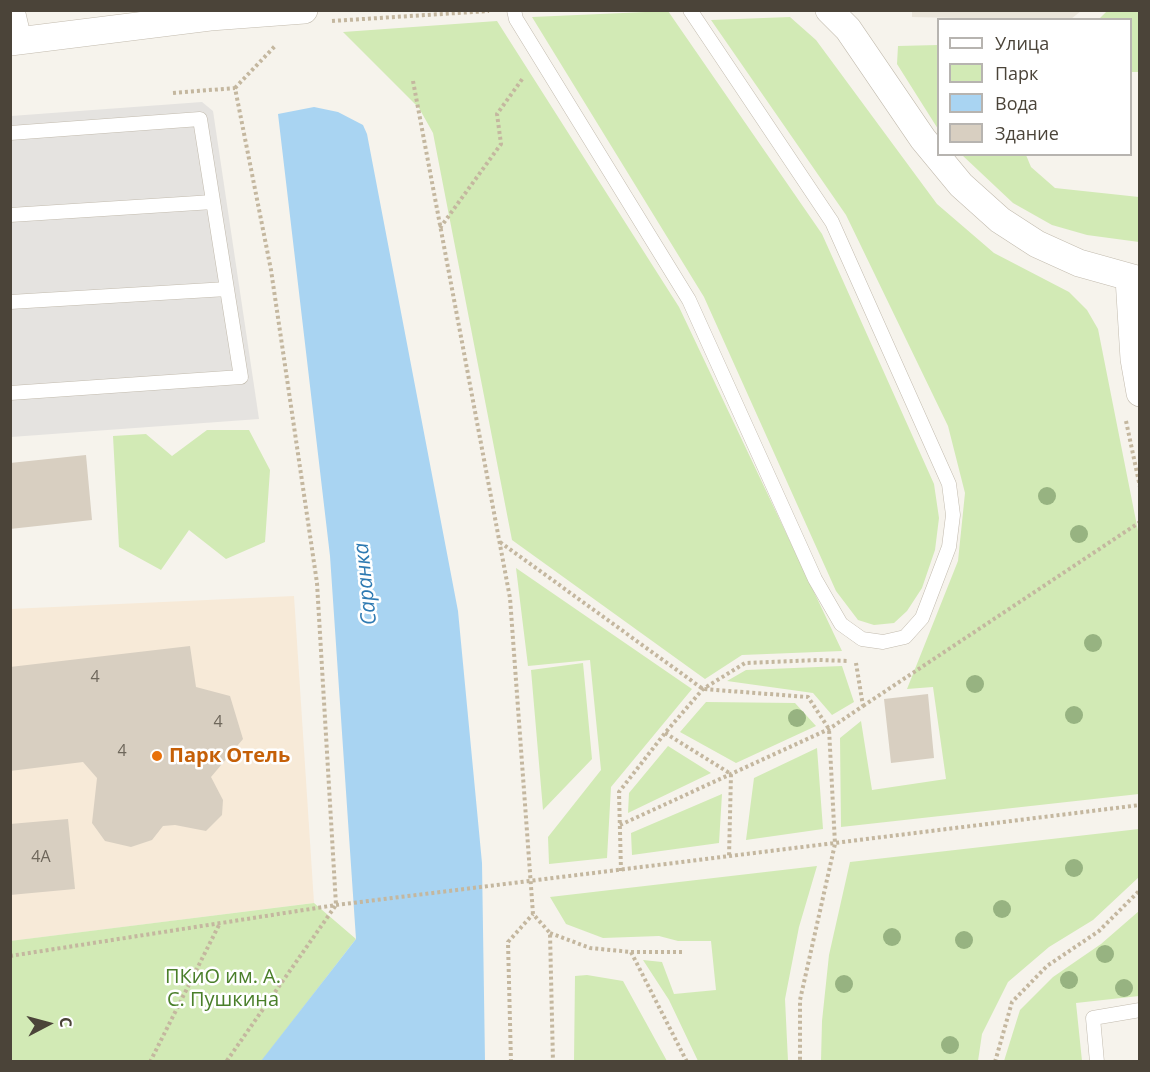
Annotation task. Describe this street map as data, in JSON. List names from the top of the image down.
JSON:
{
  "water": ["Саранка"],
  "parks": ["ПКиО им. А. С. Пушкина"],
  "places": ["Парк Отель"],
  "house_numbers": [
    "4",
    "4",
    "4",
    "4А"
  ],
  "legend": [
    "Улица",
    "Парк",
    "Вода",
    "Здание"
  ],
  "north": "right"
}
